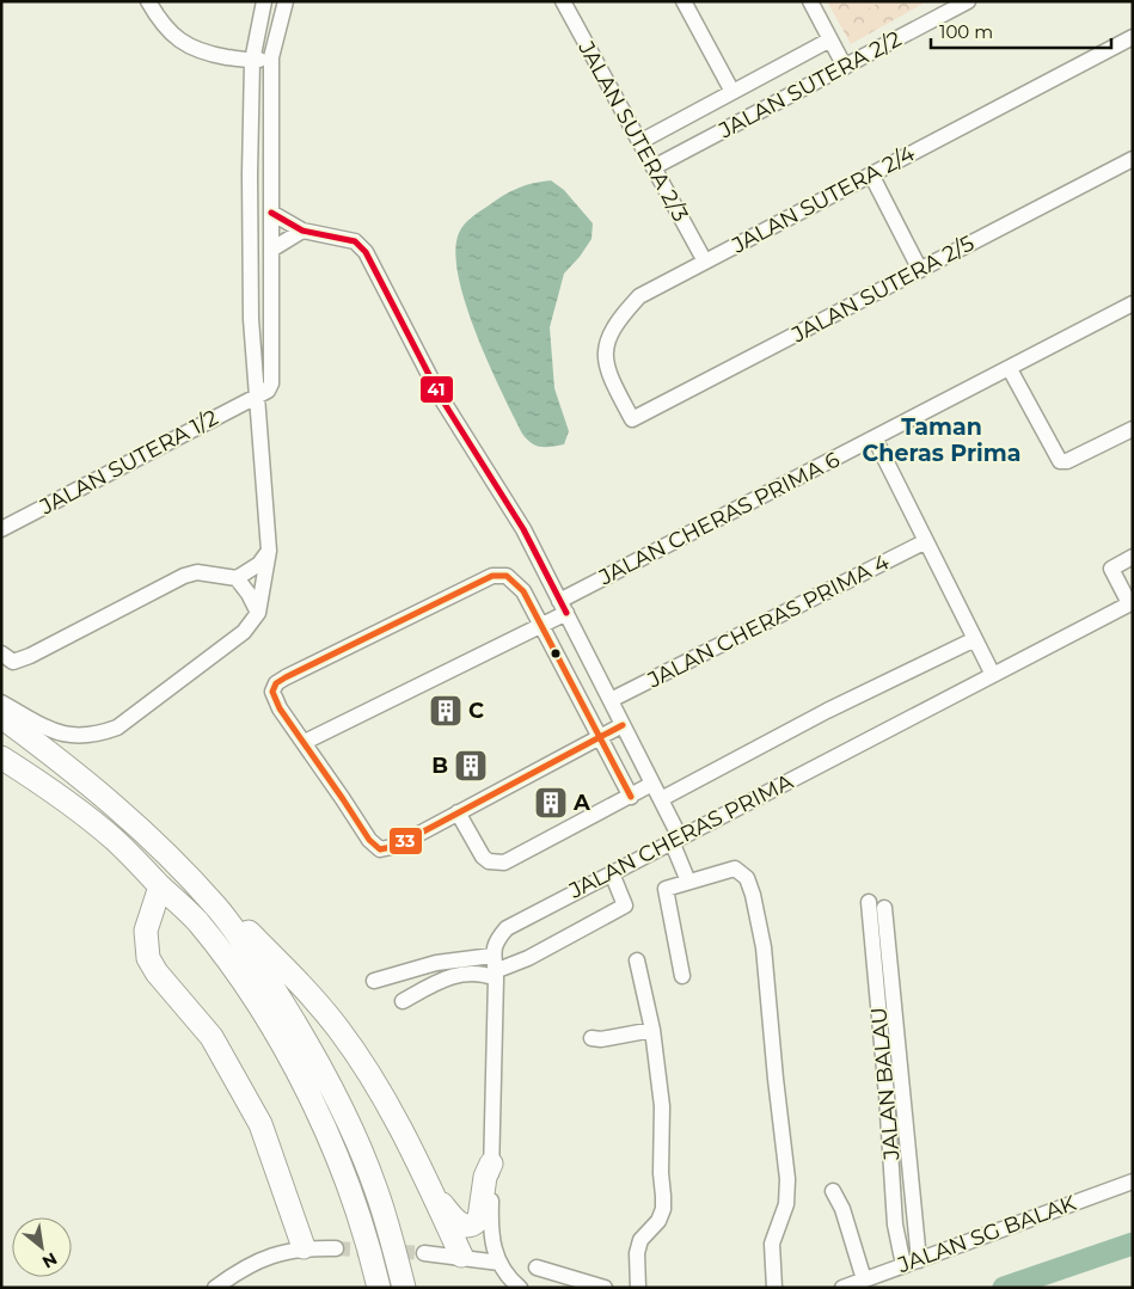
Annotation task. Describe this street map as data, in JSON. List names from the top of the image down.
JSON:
{
  "streets": {
    "street": [
      "JALAN SUTERA 2/2",
      "JALAN SUTERA 2/3",
      "JALAN SUTERA 2/4",
      "JALAN SUTERA 2/5",
      "JALAN SUTERA 1/2",
      "JALAN CHERAS PRIMA 6",
      "JALAN CHERAS PRIMA 4",
      "JALAN CHERAS PRIMA",
      "JALAN BALAU",
      "JALAN SG BALAK"
    ]
  },
  "crossings": [
    ["JALAN SUTERA 2/2", "JALAN SUTERA 2/3"],
    ["JALAN SUTERA 2/3", "JALAN SUTERA 2/4"],
    ["JALAN SUTERA 2/4", "JALAN SUTERA 2/5"],
    ["JALAN BALAU", "JALAN SG BALAK"]
  ],
  "districts": ["Taman Cheras Prima"],
  "places": {
    "building": ["C", "B", "A"]
  },
  "lines": ["transit line 41", "transit line 33"],
  "scale_bar": "100 m",
  "north": "bottom right"
}
